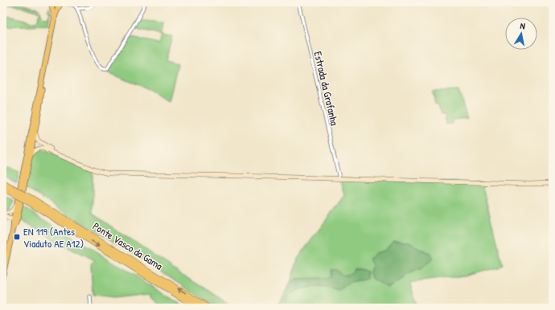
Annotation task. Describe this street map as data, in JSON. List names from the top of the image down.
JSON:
{
  "streets": {
    "highway": ["Ponte Vasco da Gama"],
    "street": ["Estrada da Grafanha"]
  },
  "places": {
    "transit": ["EN 119 (Antes Viaduto AE A12)"]
  },
  "north": "top"
}
